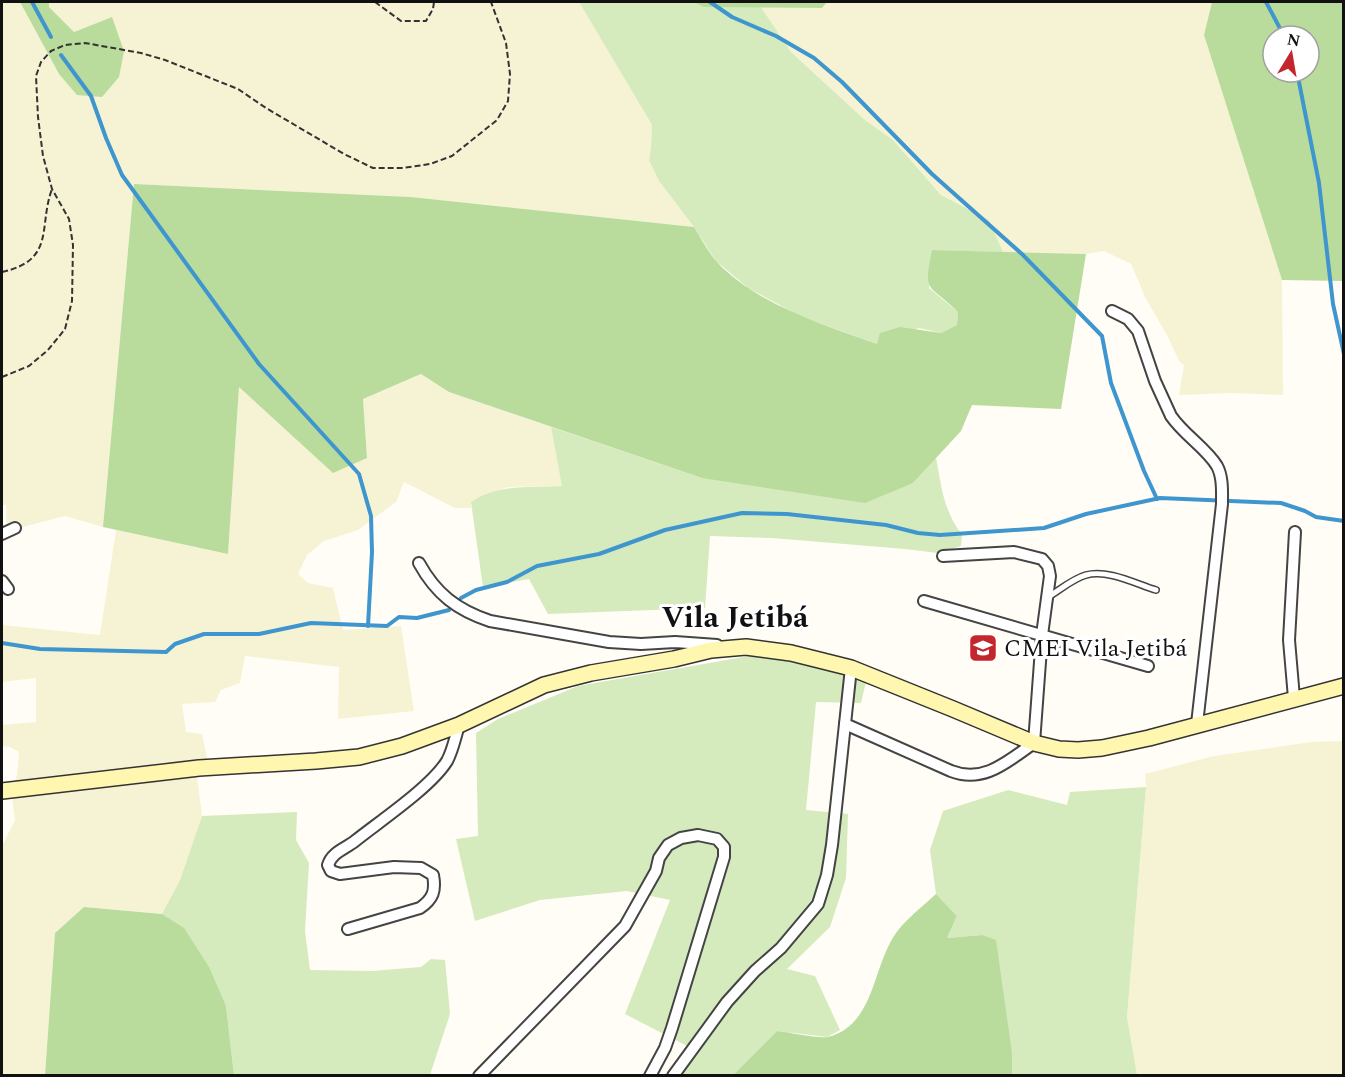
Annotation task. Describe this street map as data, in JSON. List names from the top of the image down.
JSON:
{
  "districts": ["Vila Jetibá"],
  "places": {
    "school or university": ["CMEI Vila Jetibá"]
  },
  "north": "top"
}
